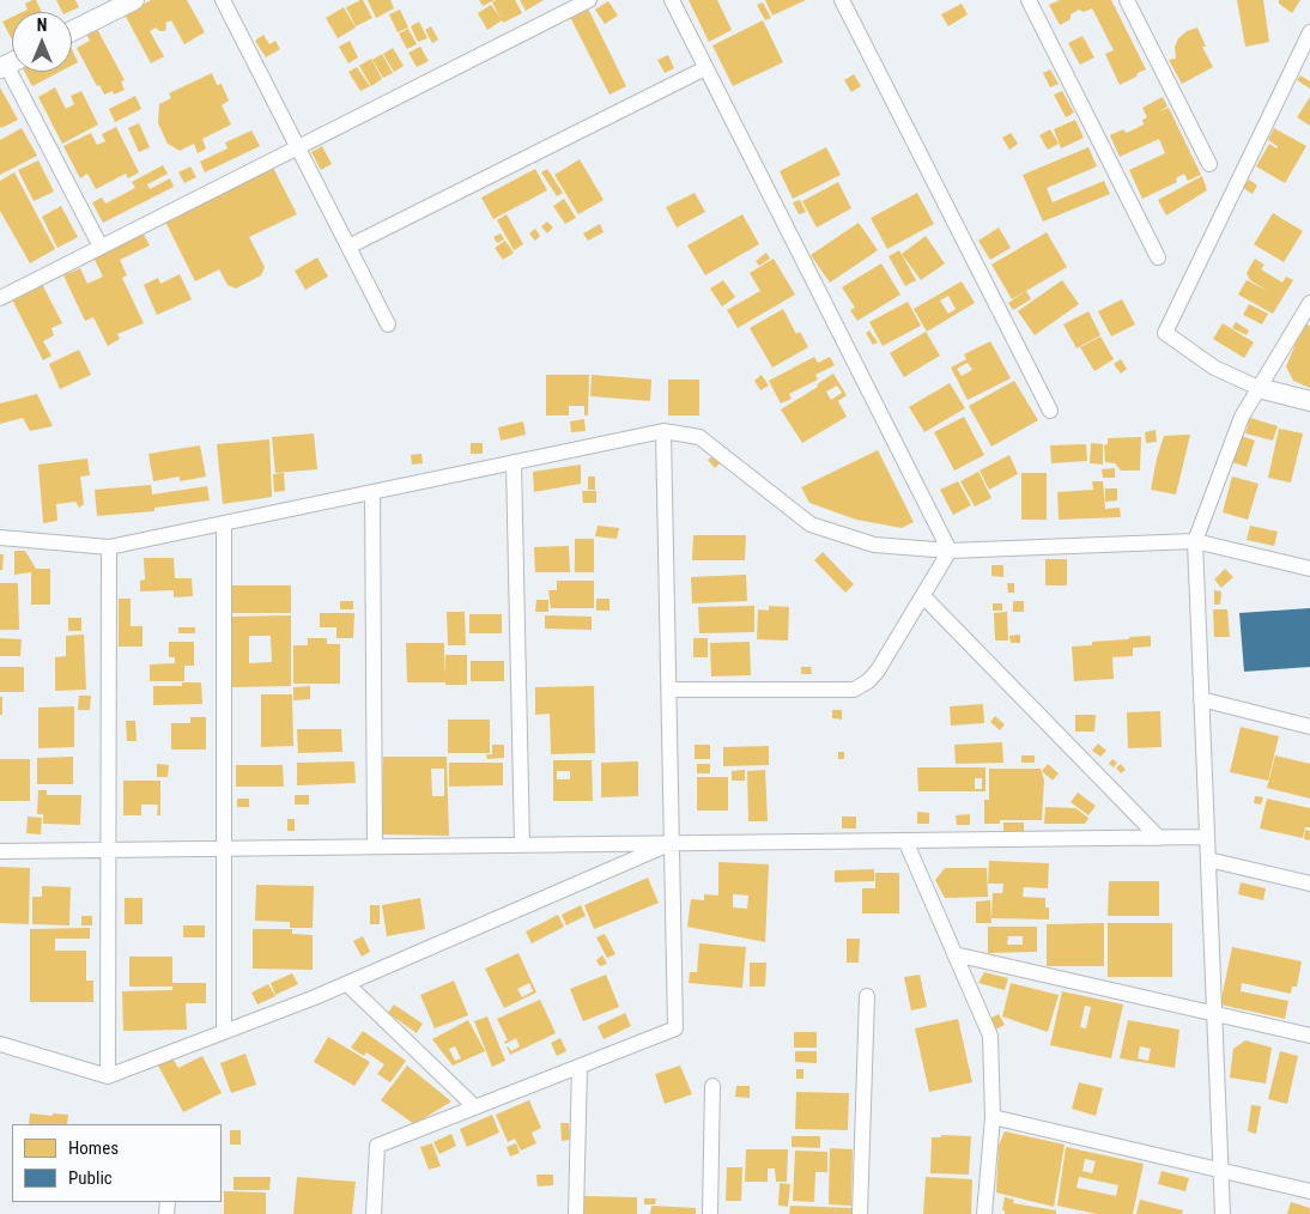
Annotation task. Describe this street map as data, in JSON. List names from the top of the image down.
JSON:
{
  "legend": ["Homes", "Public"],
  "north": "top"
}
